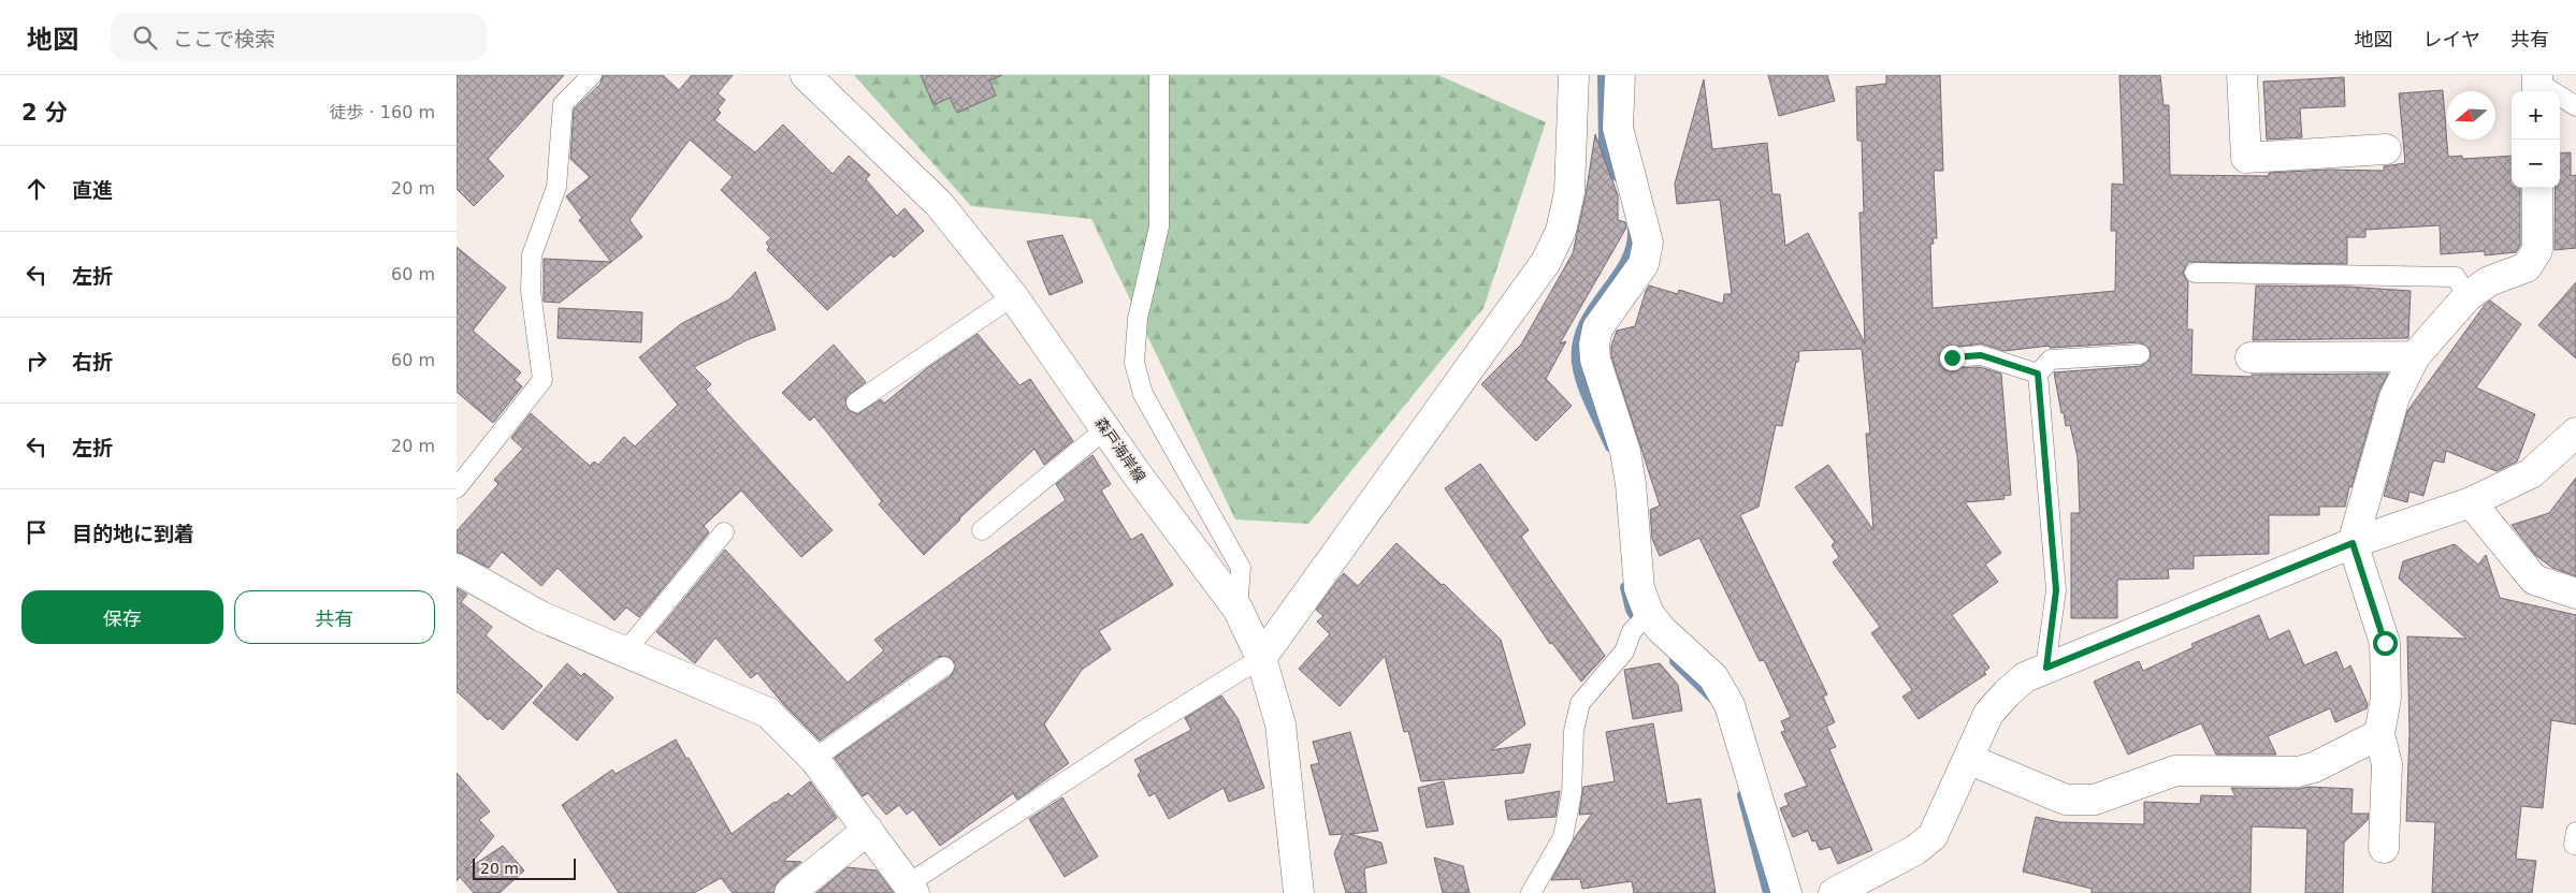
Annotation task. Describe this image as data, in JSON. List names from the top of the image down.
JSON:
{
  "streets": {
    "street": ["森戸海岸線"]
  },
  "scale_bar": "20 m",
  "north": "left",
  "page": {
    "header": "地図",
    "search": "ここで検索",
    "nav": ["地図", "レイヤ", "共有"],
    "heading": ["2 分", "徒歩 · 160 m"],
    "map_buttons": ["+", "−"],
    "list": [
      ["直進", "20 m"],
      ["左折", "60 m"],
      ["右折", "60 m"],
      ["左折", "20 m"],
      "目的地に到着"
    ],
    "buttons": ["保存", "共有"],
    "scale": "20 m"
  }
}
